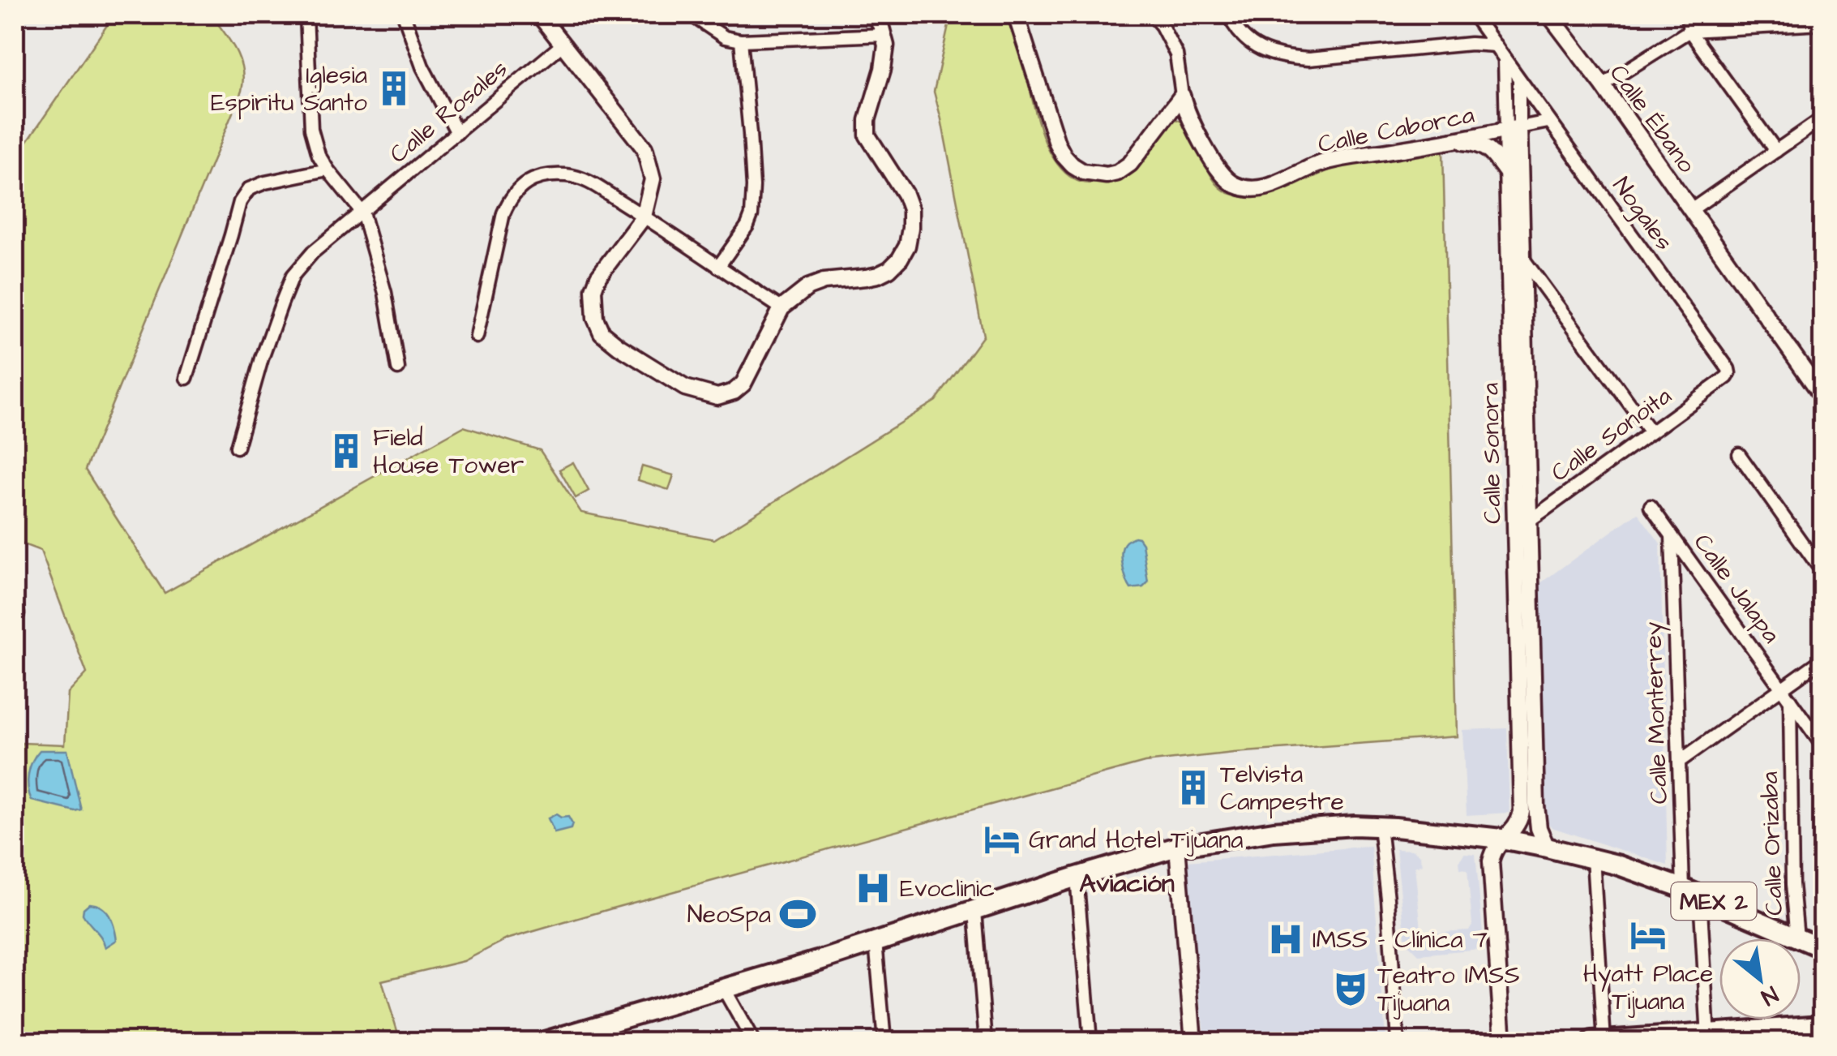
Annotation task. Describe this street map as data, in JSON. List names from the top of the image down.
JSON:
{
  "streets": {
    "main road": ["MEX 2"],
    "street": [
      "Calle Rosales",
      "Calle Ébano",
      "Calle Caborca",
      "Nogales",
      "Calle Sonoita",
      "Calle Sonora",
      "Calle Jalapa",
      "Calle Monterrey",
      "Calle Orizaba"
    ]
  },
  "crossings": [
    ["Calle Caborca", "Nogales"],
    ["Calle Caborca", "Calle Sonora"],
    ["Nogales", "Calle Sonoita"],
    ["Nogales", "Calle Sonora"],
    ["Calle Sonoita", "Calle Sonora"],
    ["Calle Sonora", "MEX 2"],
    ["Calle Jalapa", "Calle Monterrey"],
    ["Calle Jalapa", "Calle Orizaba"],
    ["Calle Monterrey", "MEX 2"],
    ["Calle Orizaba", "MEX 2"]
  ],
  "districts": ["Aviación"],
  "places": {
    "building": ["Iglesia Espiritu Santo", "Field House Tower", "Telvista Campestre"],
    "hotel": ["Grand Hotel Tijuana", "Hyatt Place Tijuana"],
    "hospital": ["Evoclinic", "IMSS - Clínica 7"],
    "sports": ["NeoSpa"],
    "theatre": ["Teatro IMSS Tijuana"]
  },
  "north": "bottom right"
}
